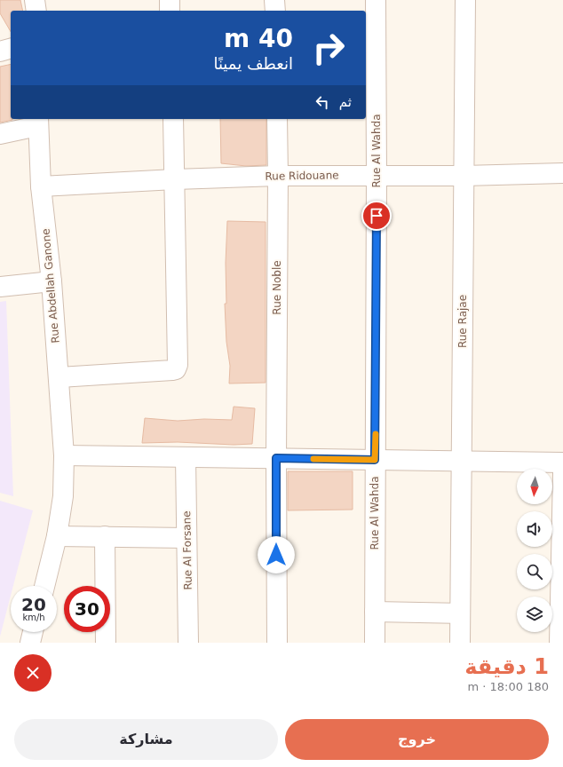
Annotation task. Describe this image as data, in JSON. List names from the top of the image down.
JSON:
{
  "streets": {
    "street": [
      "Rue Al Wahda",
      "Rue Ridouane",
      "Rue Abdellah Ganone",
      "Rue Noble",
      "Rue Rajae",
      "Rue Al Forsane"
    ]
  },
  "crossings": [
    ["Rue Al Wahda", "Rue Ridouane"],
    ["Rue Ridouane", "Rue Abdellah Ganone"],
    ["Rue Ridouane", "Rue Noble"],
    ["Rue Ridouane", "Rue Rajae"]
  ],
  "north": "bottom",
  "page": {
    "turn": ["40 m", "انعطف يمينًا"],
    "then": "ثم",
    "speed": "20 km/h",
    "limit": "30",
    "heading": ["1 دقيقة", "180 m · 18:00"],
    "buttons": ["خروج", "مشاركة"]
  }
}
